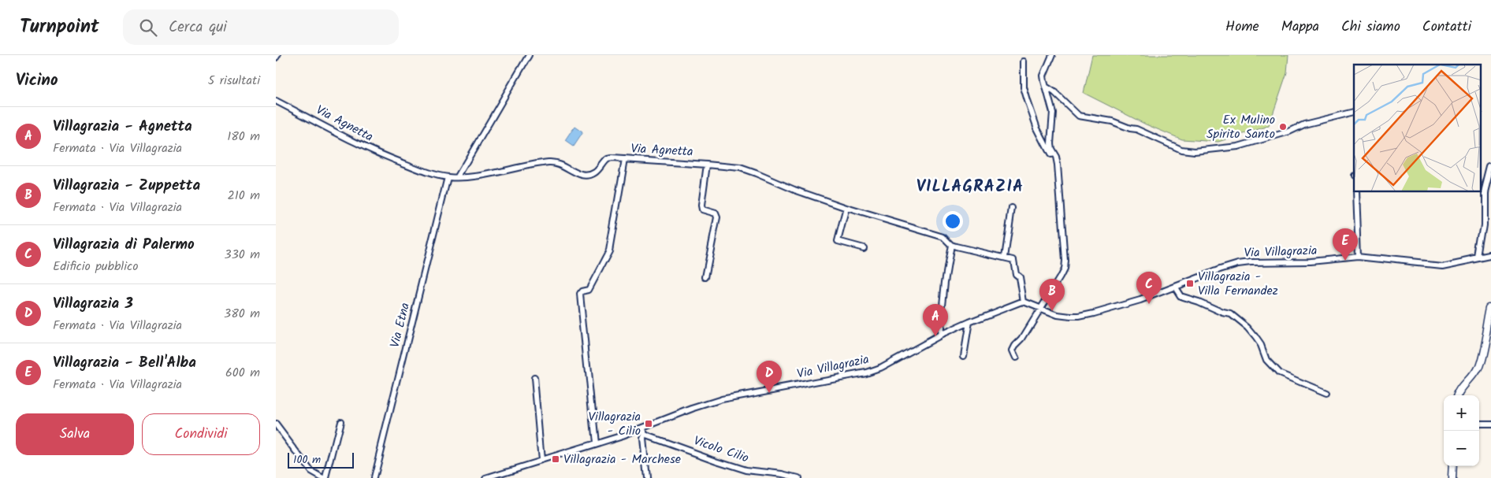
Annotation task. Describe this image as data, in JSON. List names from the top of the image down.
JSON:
{
  "streets": {
    "street": [
      "Via Agnetta",
      "Via Villagrazia",
      "Via Etna",
      "Vicolo Cilio"
    ]
  },
  "crossings": [
    ["Via Agnetta", "Via Etna"]
  ],
  "districts": ["VILLAGRAZIA"],
  "places": {
    "other": ["Ex Mulino Spirito Santo"],
    "transit": ["Villagrazia - Villa Fernandez", "Villagrazia - Cilio", "Villagrazia - Marchese"]
  },
  "scale_bar": "100 m",
  "page": {
    "header": "Turnpoint",
    "search": "Cerca qui",
    "nav": [
      "Home",
      "Mappa",
      "Chi siamo",
      "Contatti"
    ],
    "heading": ["Vicino", "5 risultati"],
    "list": [
      {
        "mark": "A",
        "name": "Villagrazia - Agnetta",
        "note": "Fermata · Via Villagrazia",
        "value": "180 m"
      },
      {
        "mark": "B",
        "name": "Villagrazia - Zuppetta",
        "note": "Fermata · Via Villagrazia",
        "value": "210 m"
      },
      {
        "mark": "C",
        "name": "Villagrazia di Palermo",
        "note": "Edificio pubblico",
        "value": "330 m"
      },
      {
        "mark": "D",
        "name": "Villagrazia 3",
        "note": "Fermata · Via Villagrazia",
        "value": "380 m"
      },
      {
        "mark": "E",
        "name": "Villagrazia - Bell'Alba",
        "note": "Fermata · Via Villagrazia",
        "value": "600 m"
      }
    ],
    "pins": [
      "E",
      "C",
      "B",
      "A",
      "D"
    ],
    "map_buttons": ["+", "−"],
    "buttons": ["Salva", "Condividi"],
    "scale": "100 m"
  }
}
